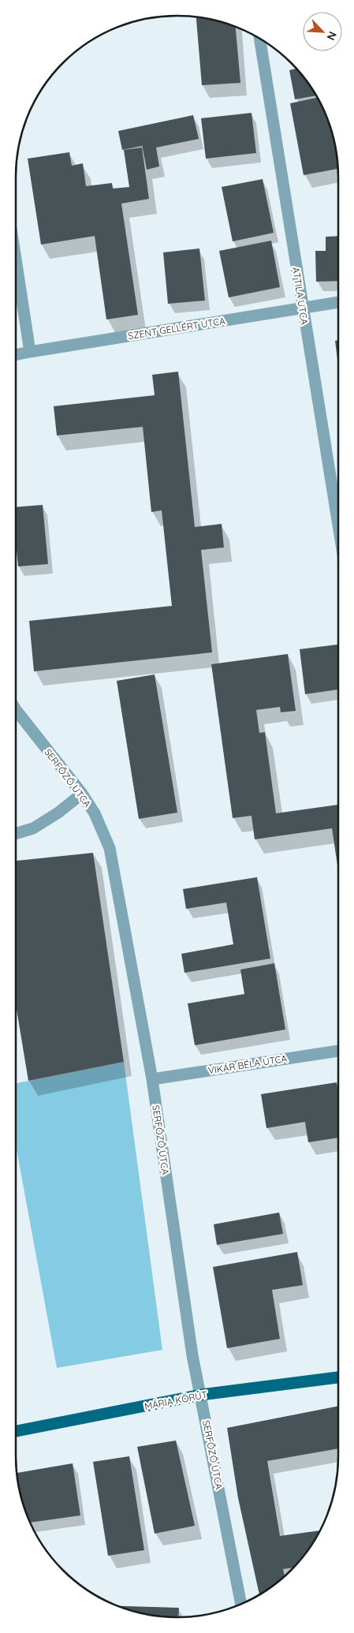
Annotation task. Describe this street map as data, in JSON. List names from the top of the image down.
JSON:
{
  "streets": {
    "main road": ["MÁRIA KÖRÚT"],
    "street": [
      "ATTILA UTCA",
      "SZENT GELLÉRT UTCA",
      "SERFŐZŐ UTCA",
      "VIKÁR BÉLA UTCA"
    ]
  },
  "crossings": [
    ["ATTILA UTCA", "SZENT GELLÉRT UTCA"],
    ["SERFŐZŐ UTCA", "VIKÁR BÉLA UTCA"],
    ["SERFŐZŐ UTCA", "MÁRIA KÖRÚT"]
  ],
  "north": "bottom right"
}
